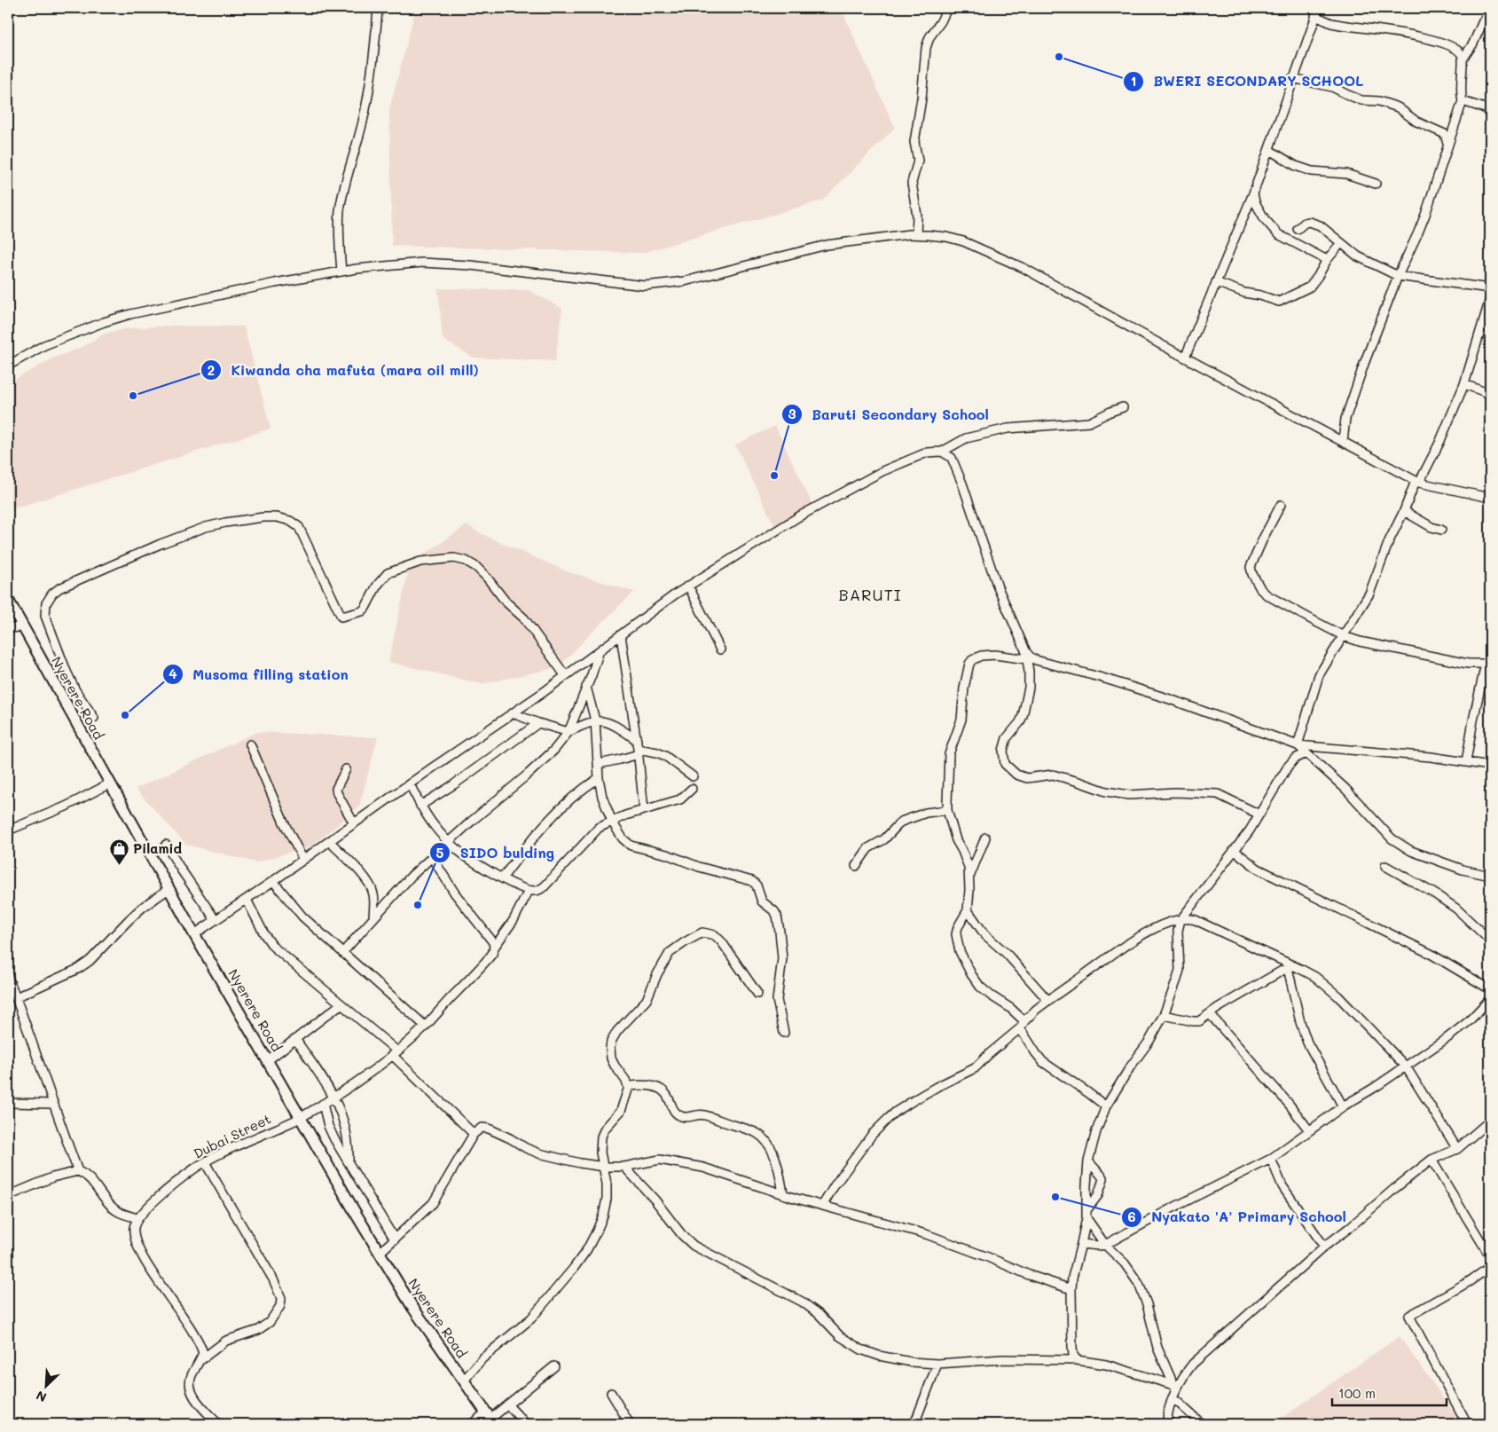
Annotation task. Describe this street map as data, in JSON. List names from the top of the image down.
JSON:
{
  "streets": {
    "main road": ["Nyerere Road"],
    "street": ["Dubai Street"]
  },
  "crossings": [
    ["Nyerere Road", "Dubai Street"]
  ],
  "districts": ["BARUTI"],
  "places": {
    "other": [
      "BWERI SECONDARY SCHOOL",
      "Kiwanda cha mafuta (mara oil mill)",
      "Baruti Secondary School",
      "Musoma filling station",
      "SIDO bulding",
      "Nyakato 'A' Primary School"
    ],
    "shop": ["Pilamid"]
  },
  "scale_bar": "100 m",
  "north": "bottom left"
}
